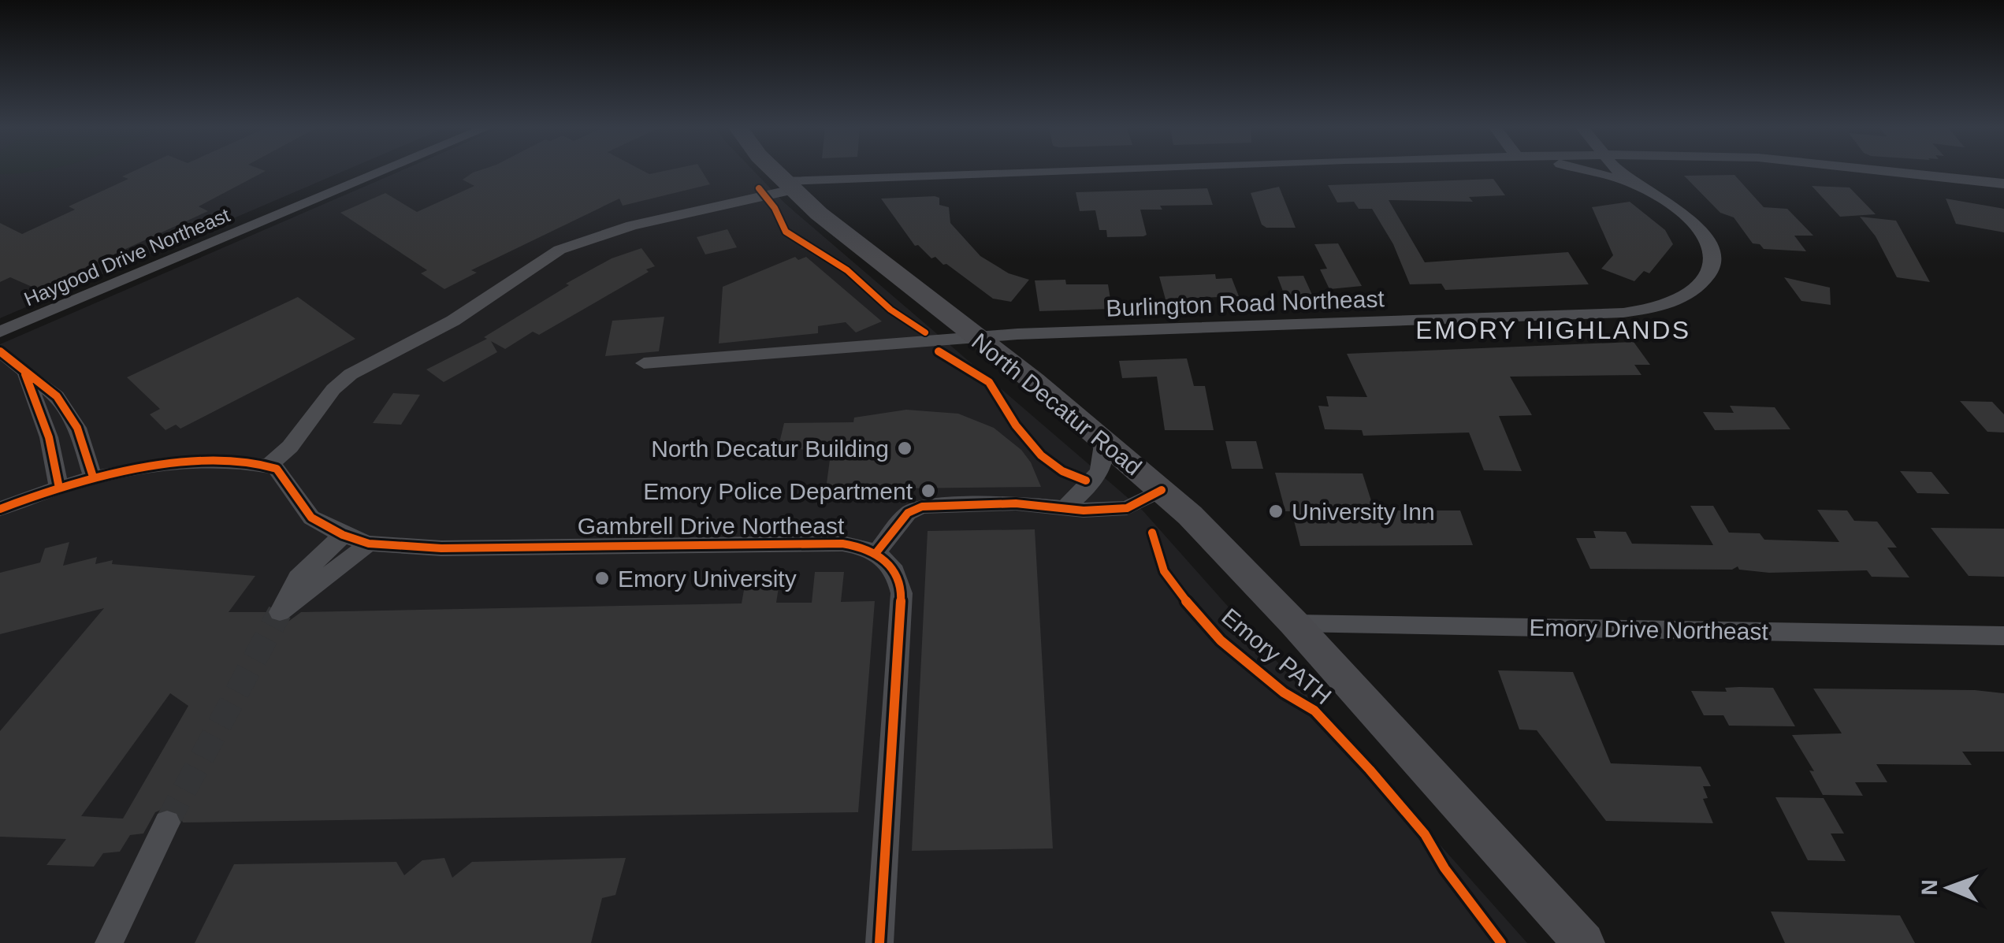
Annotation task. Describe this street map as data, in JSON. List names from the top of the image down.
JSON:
{
  "streets": {
    "main road": ["North Decatur Road"],
    "street": [
      "Haygood Drive Northeast",
      "Burlington Road Northeast",
      "Gambrell Drive Northeast",
      "Emory Drive Northeast"
    ],
    "cycle path": ["Emory PATH"]
  },
  "crossings": [
    ["Burlington Road Northeast", "North Decatur Road"],
    ["North Decatur Road", "Emory Drive Northeast"]
  ],
  "districts": ["EMORY HIGHLANDS"],
  "places": [
    "North Decatur Building",
    "Emory Police Department",
    "University Inn",
    "Emory University"
  ],
  "north": "left"
}
